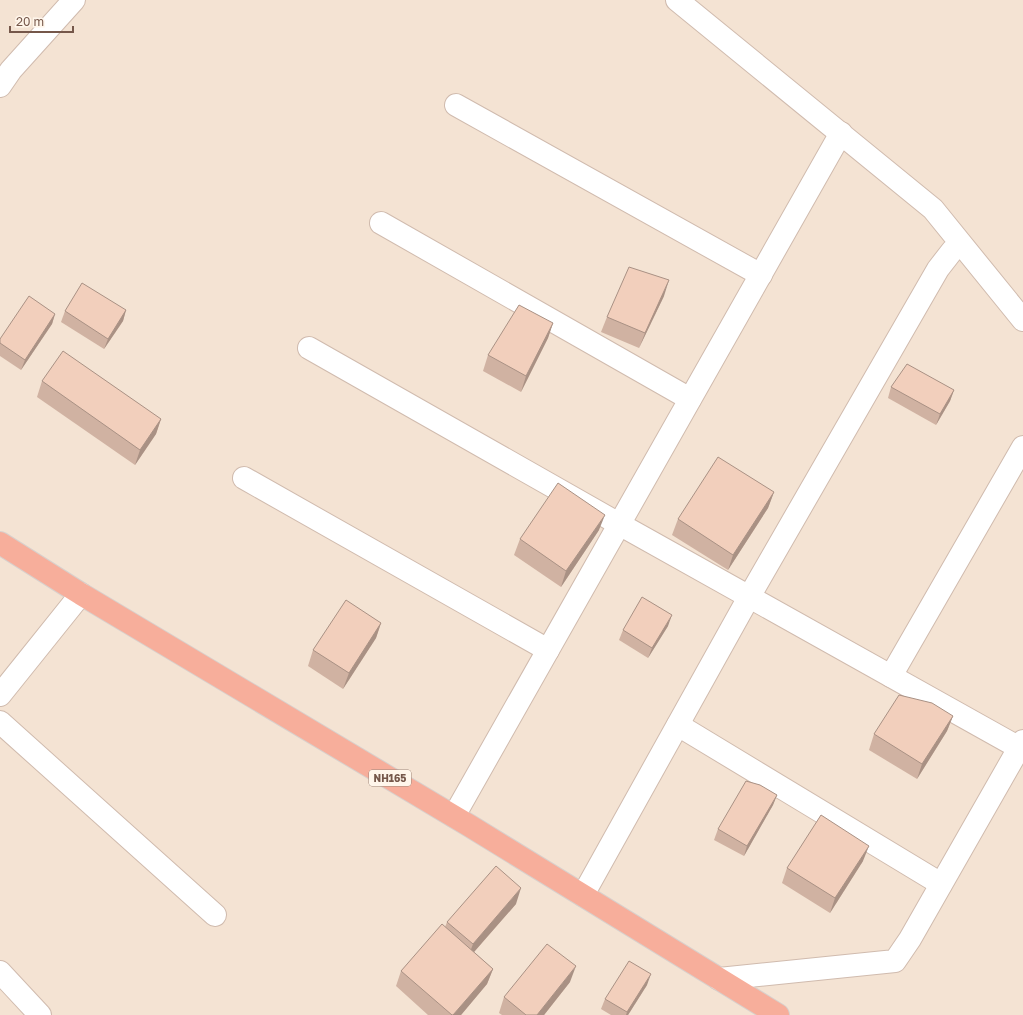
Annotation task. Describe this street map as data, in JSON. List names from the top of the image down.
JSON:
{
  "streets": {
    "highway": ["NH165"]
  },
  "scale_bar": "20 m"
}
